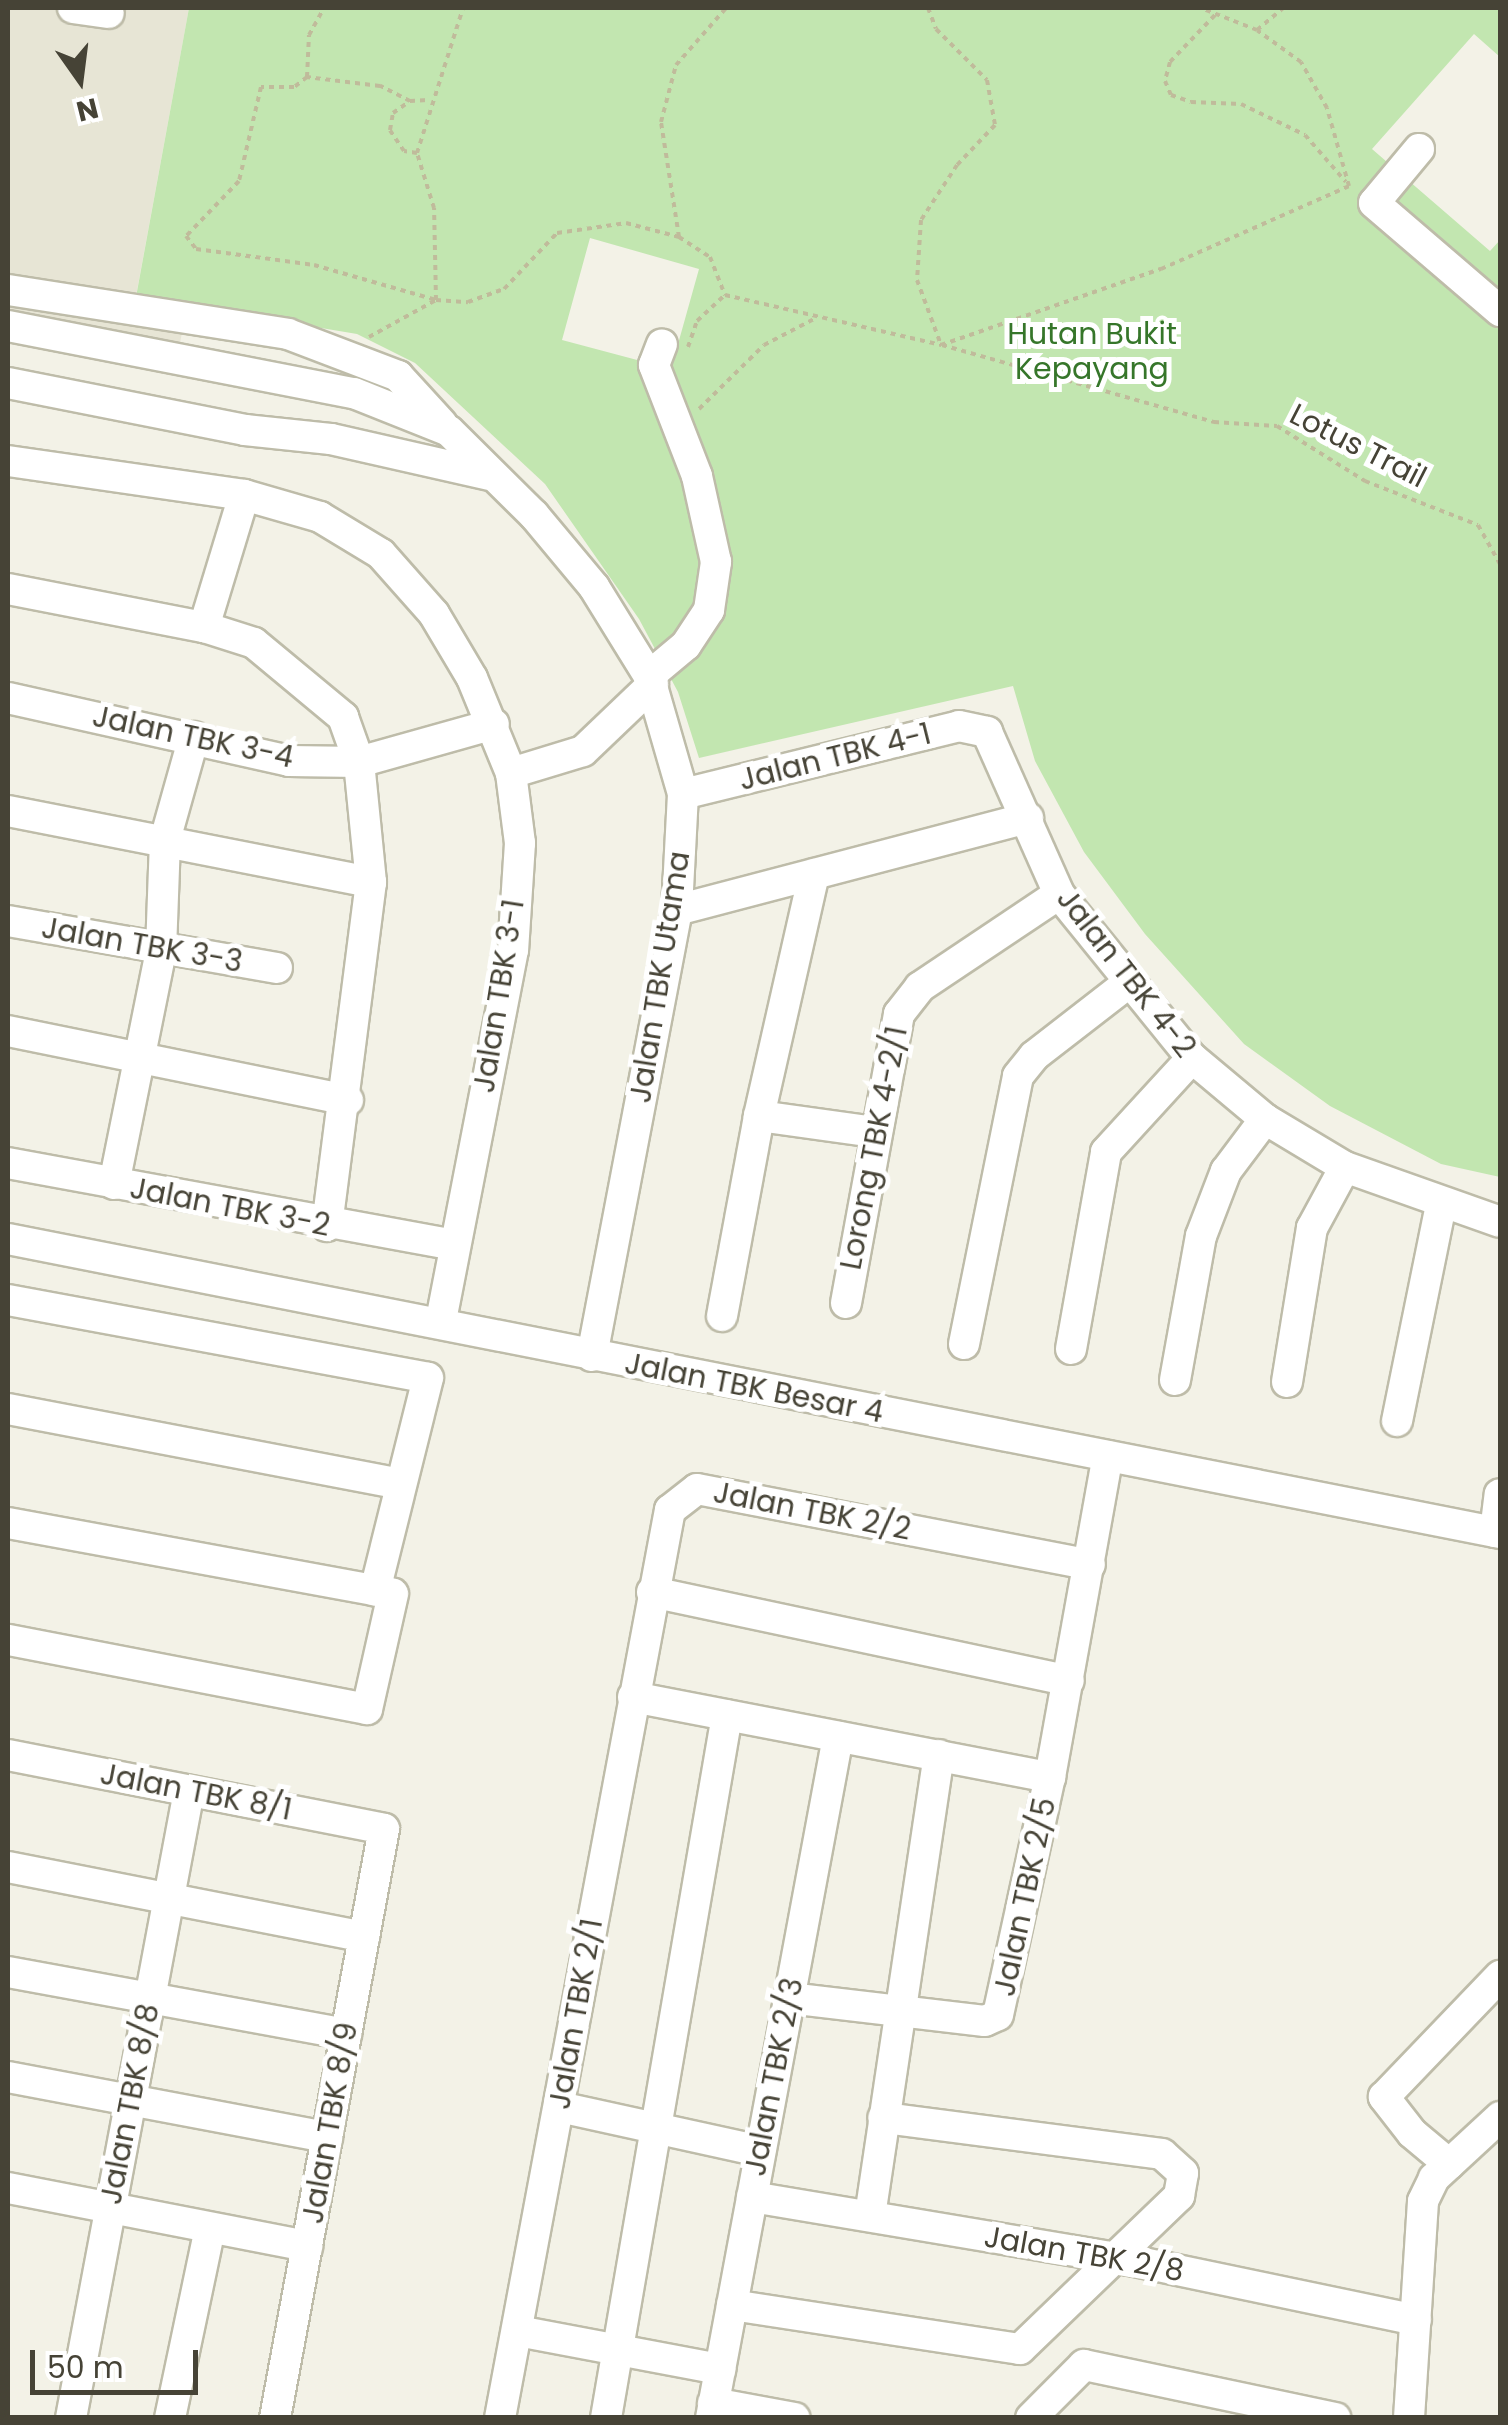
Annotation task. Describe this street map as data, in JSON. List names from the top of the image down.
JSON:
{
  "streets": {
    "street": [
      "Jalan TBK 3-4",
      "Jalan TBK 4-1",
      "Jalan TBK 3-3",
      "Jalan TBK 4-2",
      "Jalan TBK Utama",
      "Jalan TBK 3-1",
      "Lorong TBK 4-2/1",
      "Jalan TBK 3-2",
      "Jalan TBK Besar 4",
      "Jalan TBK 2/2",
      "Jalan TBK 8/1",
      "Jalan TBK 2/5",
      "Jalan TBK 2/1",
      "Jalan TBK 2/3",
      "Jalan TBK 8/8",
      "Jalan TBK 8/9",
      "Jalan TBK 2/8"
    ],
    "path": ["Lotus Trail"]
  },
  "crossings": [
    ["Jalan TBK 3-4", "Jalan TBK 3-1"],
    ["Jalan TBK 4-1", "Jalan TBK 4-2"],
    ["Jalan TBK 4-1", "Jalan TBK Utama"],
    ["Jalan TBK 4-2", "Lorong TBK 4-2/1"],
    ["Jalan TBK Utama", "Jalan TBK Besar 4"],
    ["Jalan TBK 3-1", "Jalan TBK 3-2"],
    ["Jalan TBK 3-1", "Jalan TBK Besar 4"],
    ["Jalan TBK Besar 4", "Jalan TBK 2/5"],
    ["Jalan TBK 2/2", "Jalan TBK 2/5"],
    ["Jalan TBK 2/2", "Jalan TBK 2/1"],
    ["Jalan TBK 8/1", "Jalan TBK 8/8"],
    ["Jalan TBK 8/1", "Jalan TBK 8/9"],
    ["Jalan TBK 2/3", "Jalan TBK 2/8"]
  ],
  "parks": ["Hutan Bukit Kepayang"],
  "scale_bar": "50 m",
  "north": "bottom"
}
